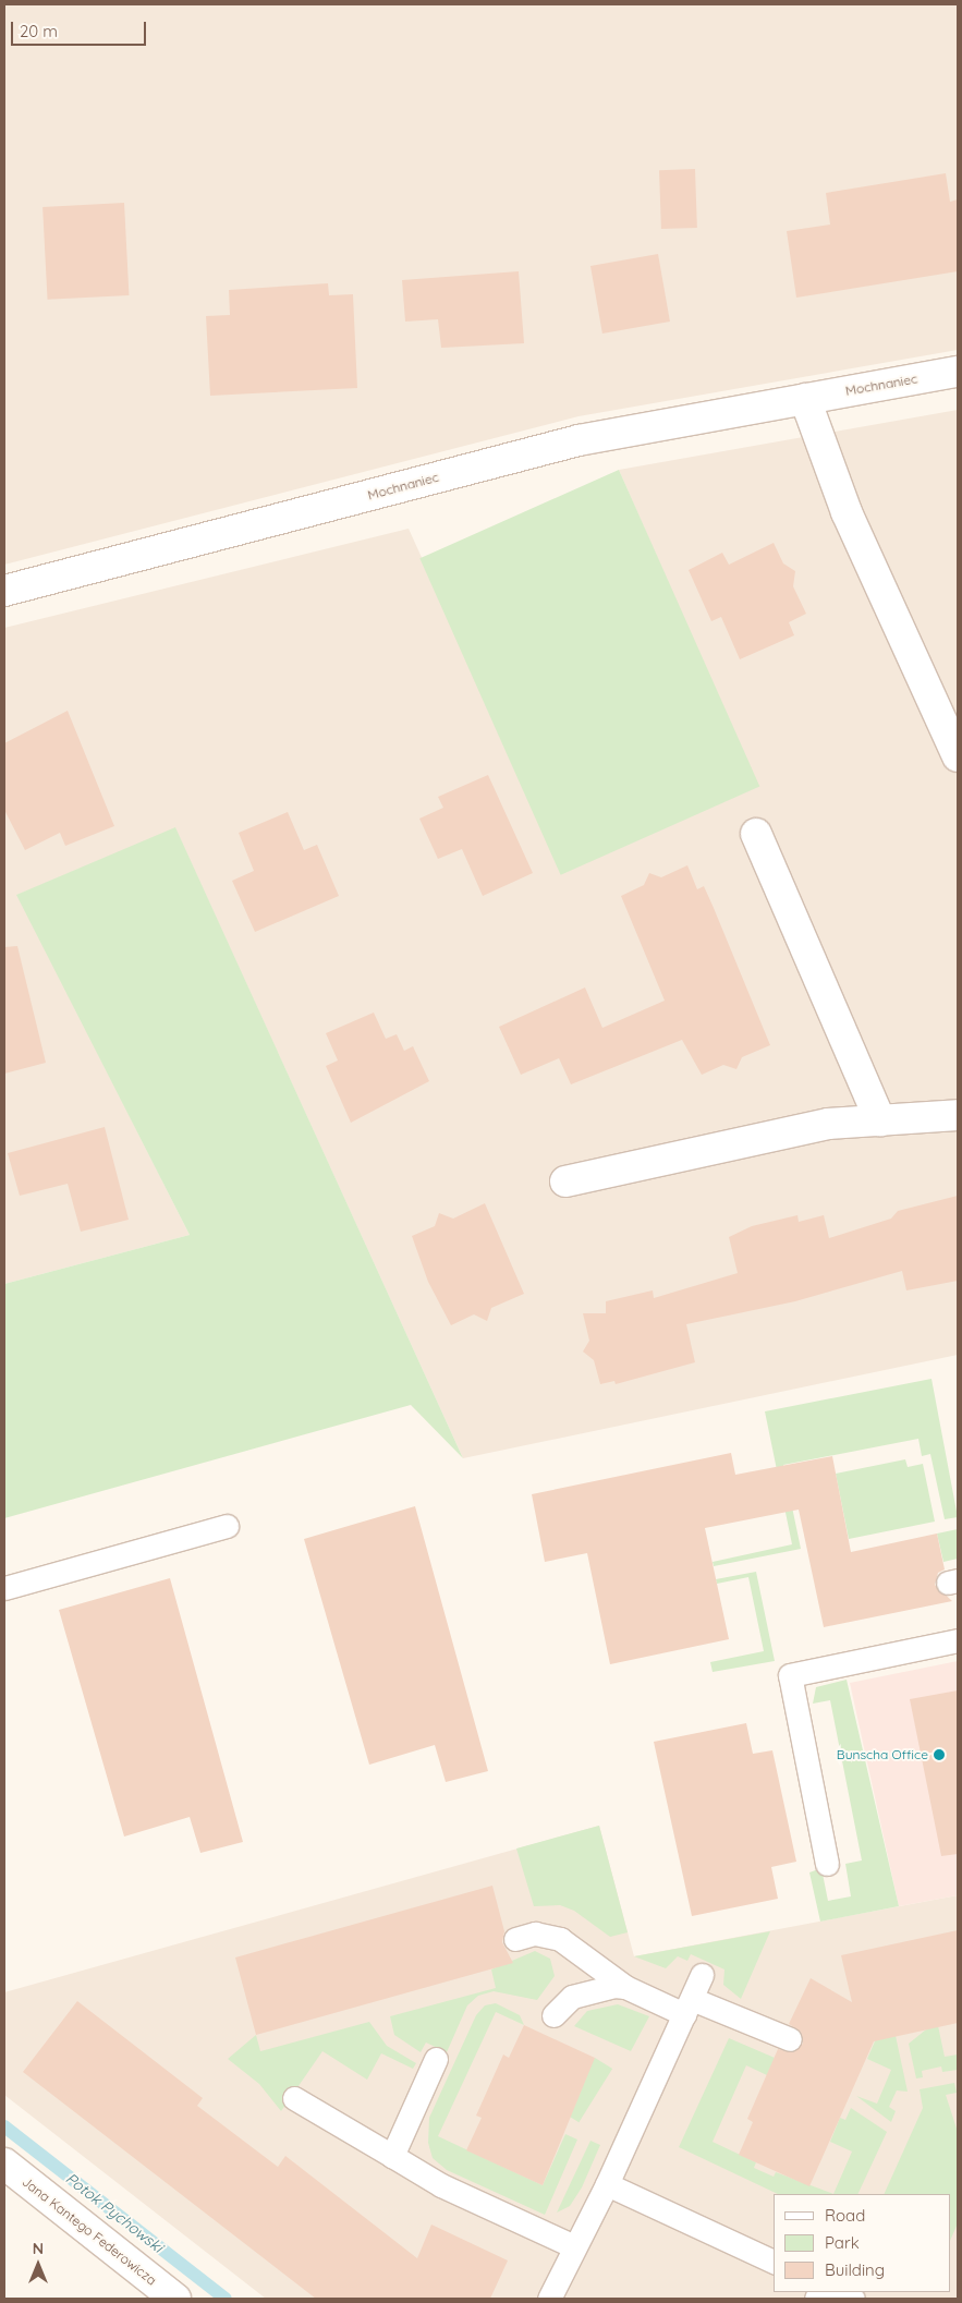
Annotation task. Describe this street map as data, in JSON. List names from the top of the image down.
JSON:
{
  "streets": {
    "street": ["Mochnaniec", "Jana Kantego Federowicza"]
  },
  "water": ["Potok Pychowski"],
  "places": ["Bunscha Office"],
  "legend": ["Road", "Park", "Building"],
  "scale_bar": "20 m",
  "north": "top"
}
